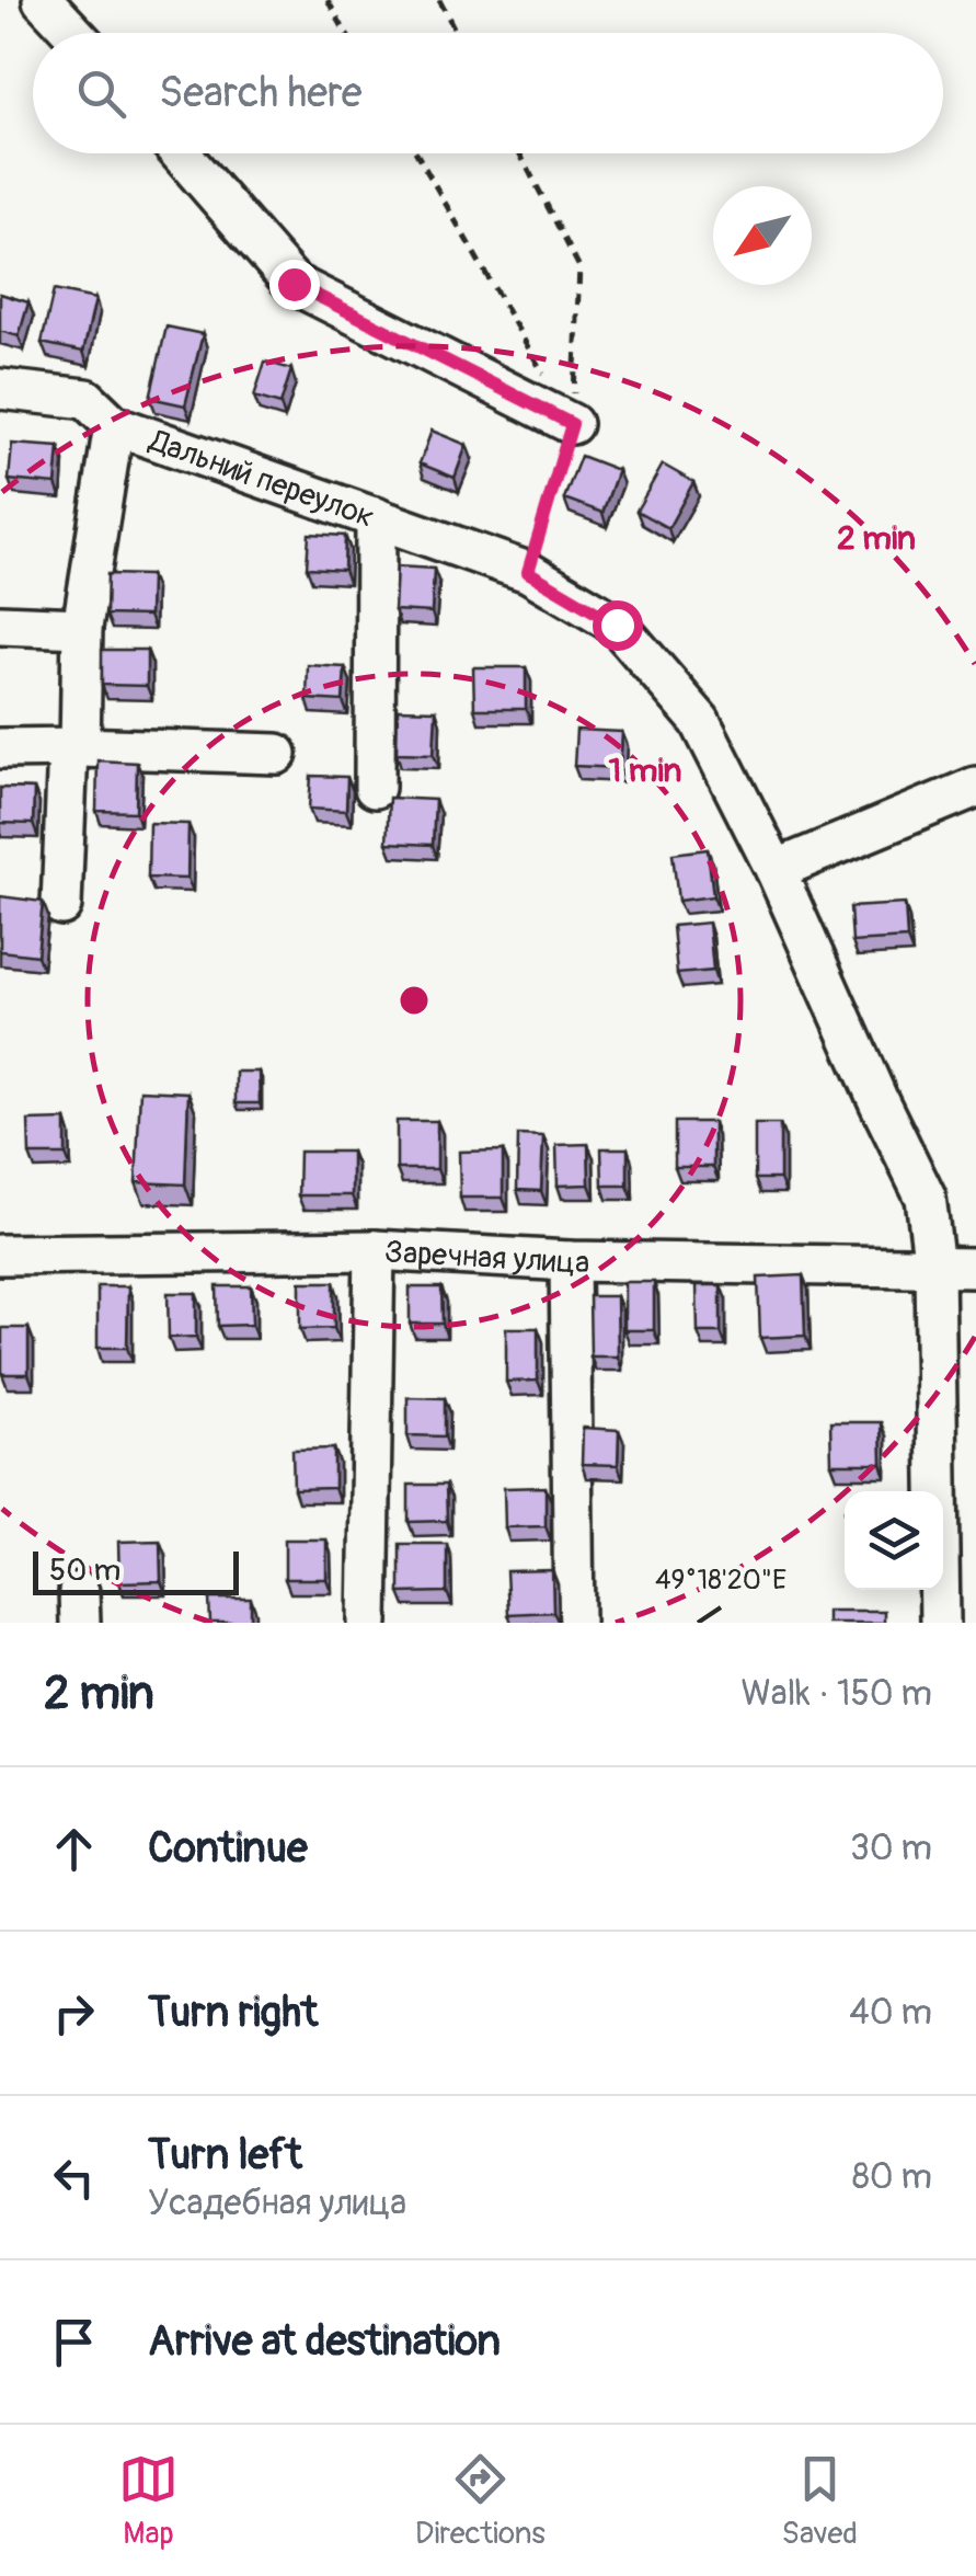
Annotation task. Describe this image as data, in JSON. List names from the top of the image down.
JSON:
{
  "streets": {
    "street": ["Дальний переулок", "Заречная улица"]
  },
  "crossings": [
    ["Дальний переулок", "Заречная улица"]
  ],
  "scale_bar": "50 m",
  "north": "bottom left",
  "page": {
    "search": "Search here",
    "scale": "50 m",
    "heading": ["2 min", "Walk · 150 m"],
    "list": [
      ["Continue", "30 m"],
      ["Turn right", "40 m"],
      ["Turn left", "Усадебная улица", "80 m"],
      "Arrive at destination"
    ],
    "nav": ["Map", "Directions", "Saved"]
  },
  "coordinates": ["49°18'20\"E"],
  "rings": ["2 min", "1 min"]
}
